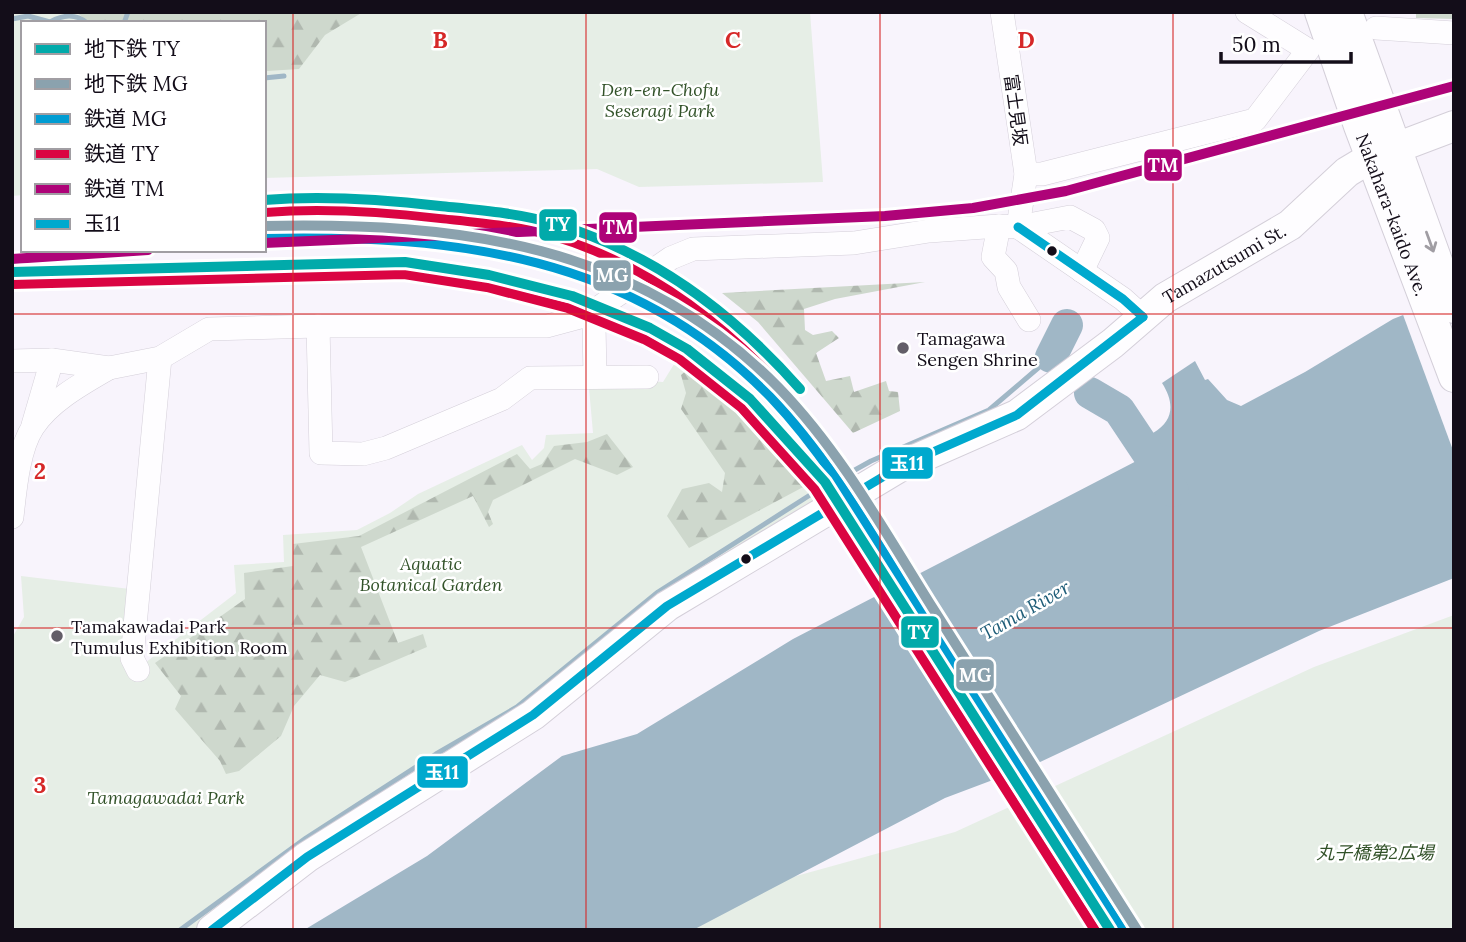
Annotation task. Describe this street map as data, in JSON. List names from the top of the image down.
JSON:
{
  "streets": {
    "main road": ["Nakahara-kaido Ave.", "Tamazutsumi St."],
    "street": ["富士見坂"]
  },
  "crossings": [
    ["Nakahara-kaido Ave.", "Tamazutsumi St."]
  ],
  "water": ["Tama River"],
  "parks": [
    "Den-en-Chofu Seseragi Park",
    "Aquatic Botanical Garden",
    "Tamagawadai Park",
    "丸子橋第2広場"
  ],
  "places": ["Tamagawa Sengen Shrine", "Tamakawadai Park Tumulus Exhibition Room"],
  "lines": [
    "rail line TM",
    "metro line TY",
    "rail line TY",
    "metro line MG",
    "transit line 玉11",
    "rail line MG"
  ],
  "legend": [
    "地下鉄 TY",
    "地下鉄 MG",
    "鉄道 MG",
    "鉄道 TY",
    "鉄道 TM",
    "玉11"
  ],
  "scale_bar": "50 m",
  "grid": {
    "columns": ["B", "C", "D"],
    "rows": ["2", "3"]
  }
}
